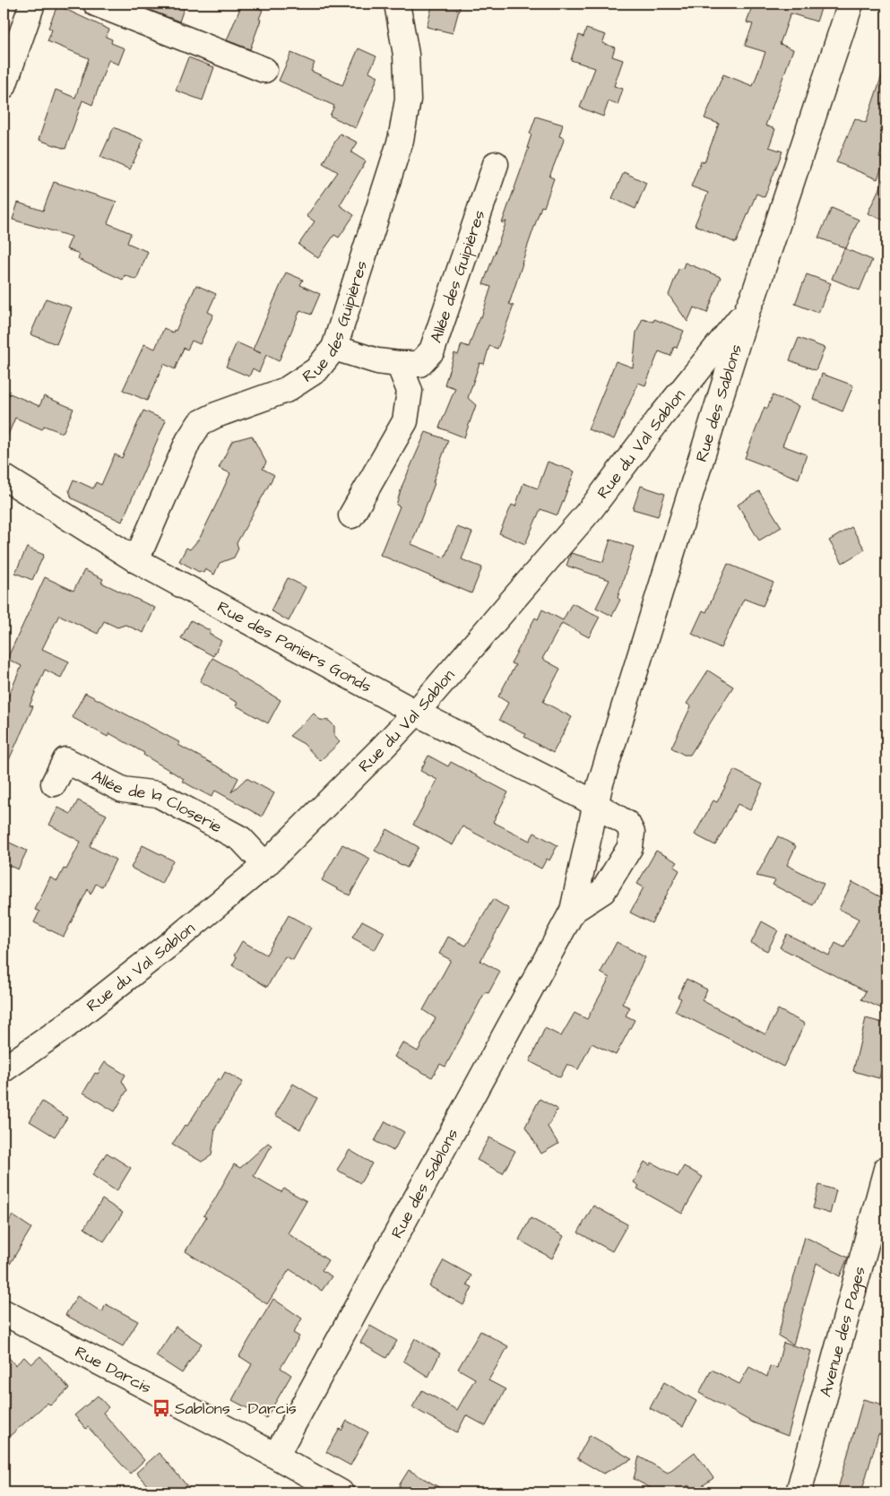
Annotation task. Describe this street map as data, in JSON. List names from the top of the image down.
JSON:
{
  "streets": {
    "street": [
      "Allée des Guipières",
      "Rue des Guipières",
      "Rue des Sablons",
      "Rue du Val Sablon",
      "Rue des Paniers Gonds",
      "Allée de la Closerie",
      "Avenue des Pages",
      "Rue Darcis"
    ]
  },
  "crossings": [
    ["Allée des Guipières", "Rue des Guipières"],
    ["Rue des Guipières", "Rue des Paniers Gonds"],
    ["Rue des Sablons", "Rue du Val Sablon"],
    ["Rue des Sablons", "Rue des Paniers Gonds"],
    ["Rue des Sablons", "Rue Darcis"],
    ["Rue du Val Sablon", "Rue des Paniers Gonds"],
    ["Rue du Val Sablon", "Allée de la Closerie"]
  ],
  "places": {
    "bus stop": ["Sablons - Darcis"]
  }
}
